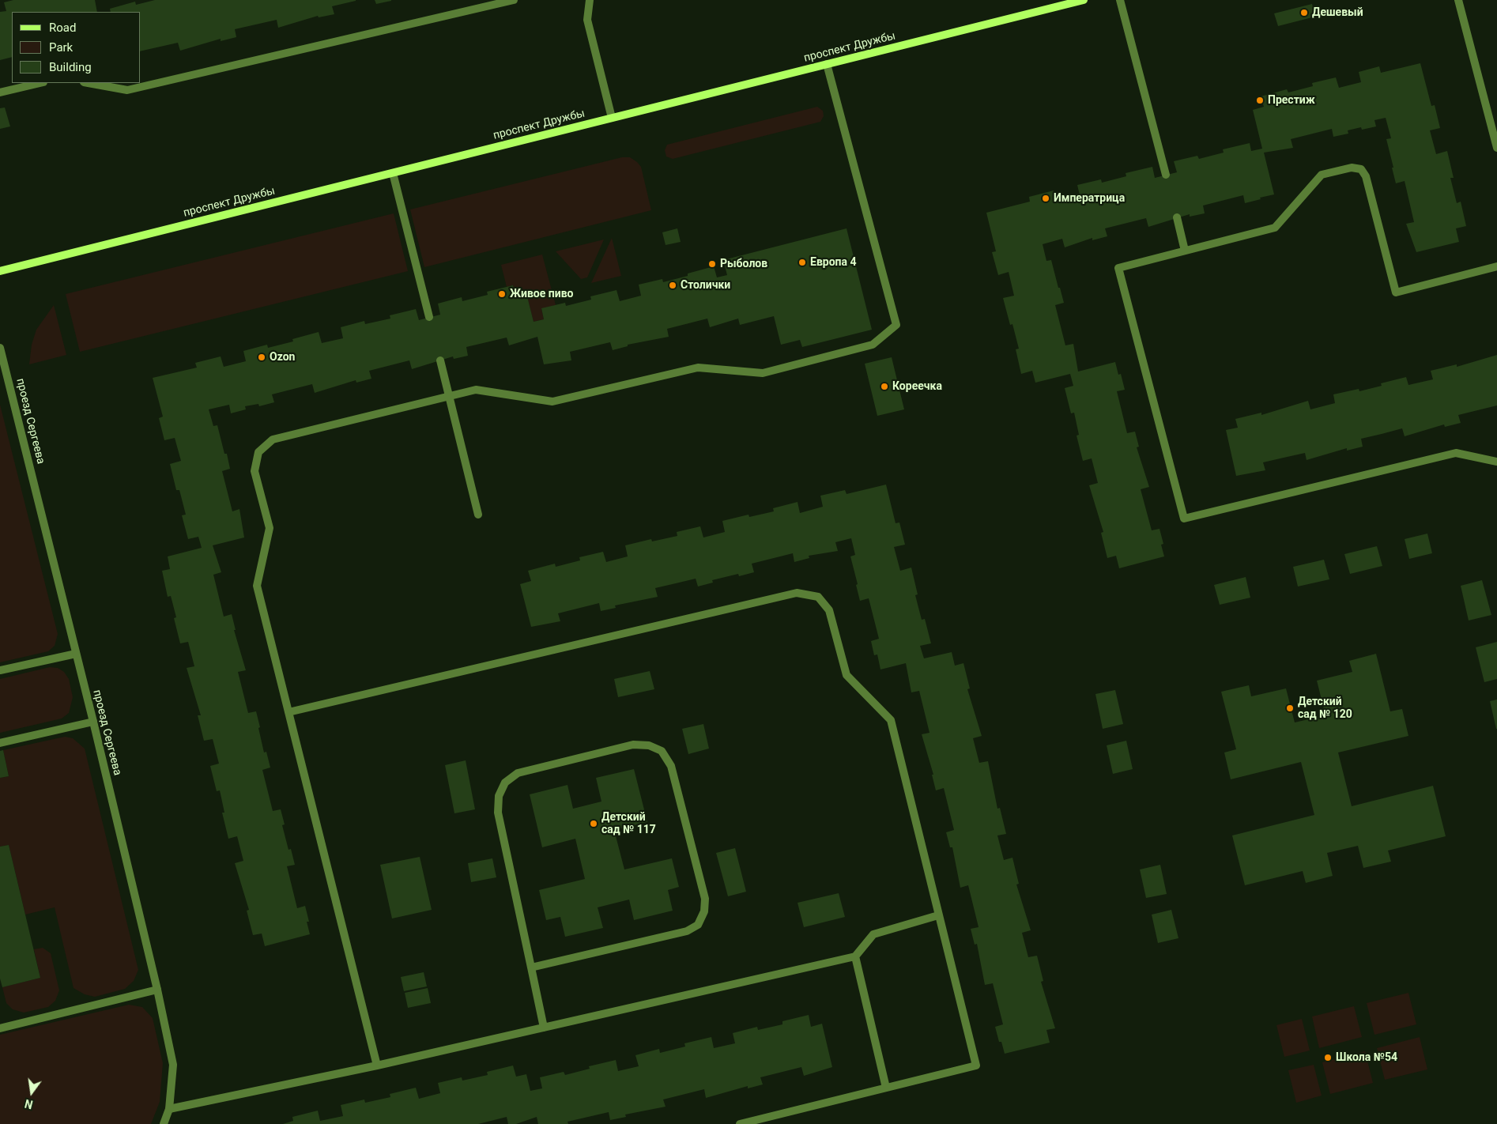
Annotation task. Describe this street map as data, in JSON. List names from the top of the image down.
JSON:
{
  "streets": {
    "main road": ["проспект Дружбы"],
    "street": ["проезд Сергеева"]
  },
  "places": [
    "Дешевый",
    "Престиж",
    "Императрица",
    "Европа 4",
    "Рыболов",
    "Столички",
    "Живое пиво",
    "Ozon",
    "Кореечка",
    "Детский сад № 120",
    "Детский сад № 117",
    "Школа №54"
  ],
  "legend": ["Road", "Park", "Building"],
  "north": "bottom"
}
